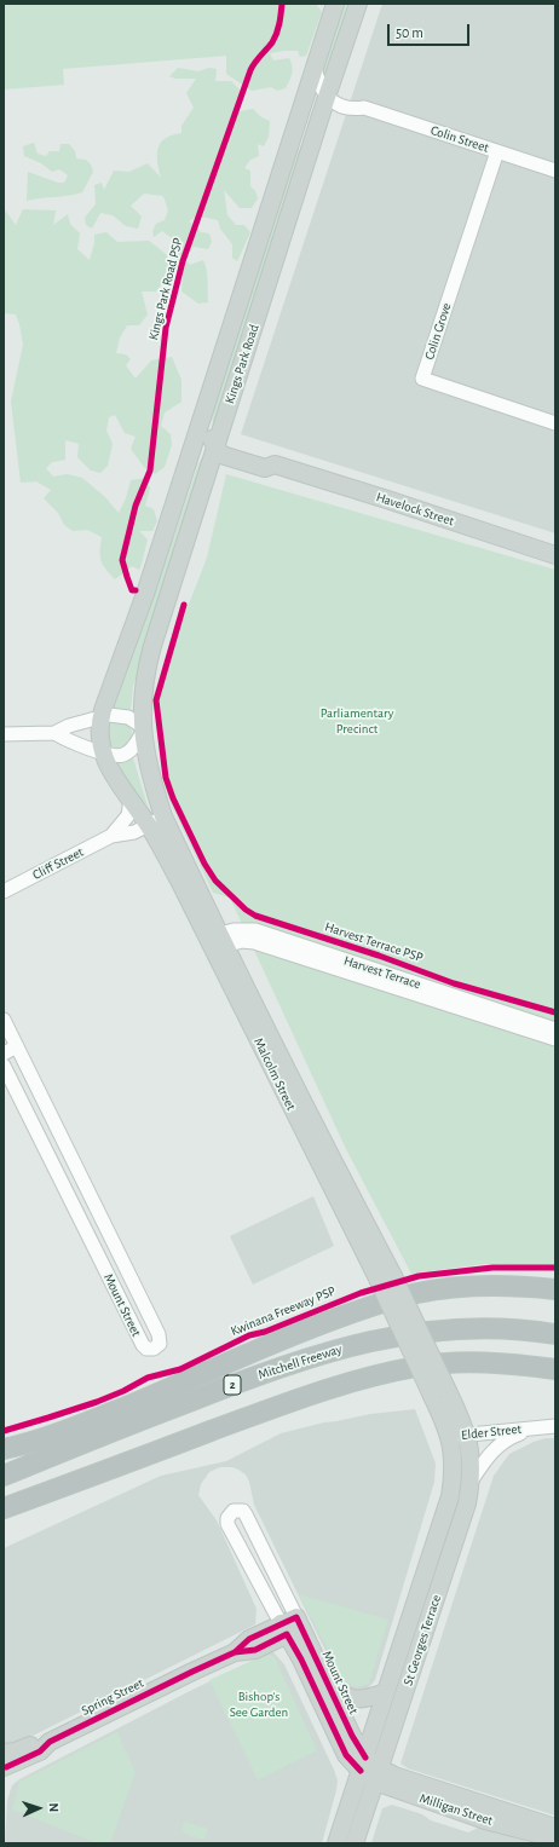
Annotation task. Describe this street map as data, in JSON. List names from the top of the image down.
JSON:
{
  "streets": {
    "highway": ["Mitchell Freeway", "2"],
    "main road": [
      "Kings Park Road",
      "Havelock Street",
      "Malcolm Street",
      "Mount Street",
      "St Georges Terrace",
      "Spring Street",
      "Milligan Street"
    ],
    "street": [
      "Colin Street",
      "Colin Grove",
      "Cliff Street",
      "Harvest Terrace",
      "Elder Street"
    ],
    "cycle path": ["Kings Park Road PSP", "Harvest Terrace PSP", "Kwinana Freeway PSP"]
  },
  "crossings": [
    ["Colin Street", "Colin Grove"],
    ["Colin Street", "Kings Park Road"],
    ["Kings Park Road", "Havelock Street"],
    ["Kings Park Road", "Malcolm Street"],
    ["Cliff Street", "Malcolm Street"],
    ["Harvest Terrace", "Malcolm Street"],
    ["Malcolm Street", "Elder Street"],
    ["Malcolm Street", "St Georges Terrace"],
    ["Mount Street", "St Georges Terrace"],
    ["Mount Street", "Spring Street"],
    ["Mount Street", "Milligan Street"],
    ["Elder Street", "St Georges Terrace"],
    ["St Georges Terrace", "Milligan Street"]
  ],
  "parks": ["Parliamentary Precinct", "Bishop's See Garden"],
  "scale_bar": "50 m",
  "north": "right"
}
